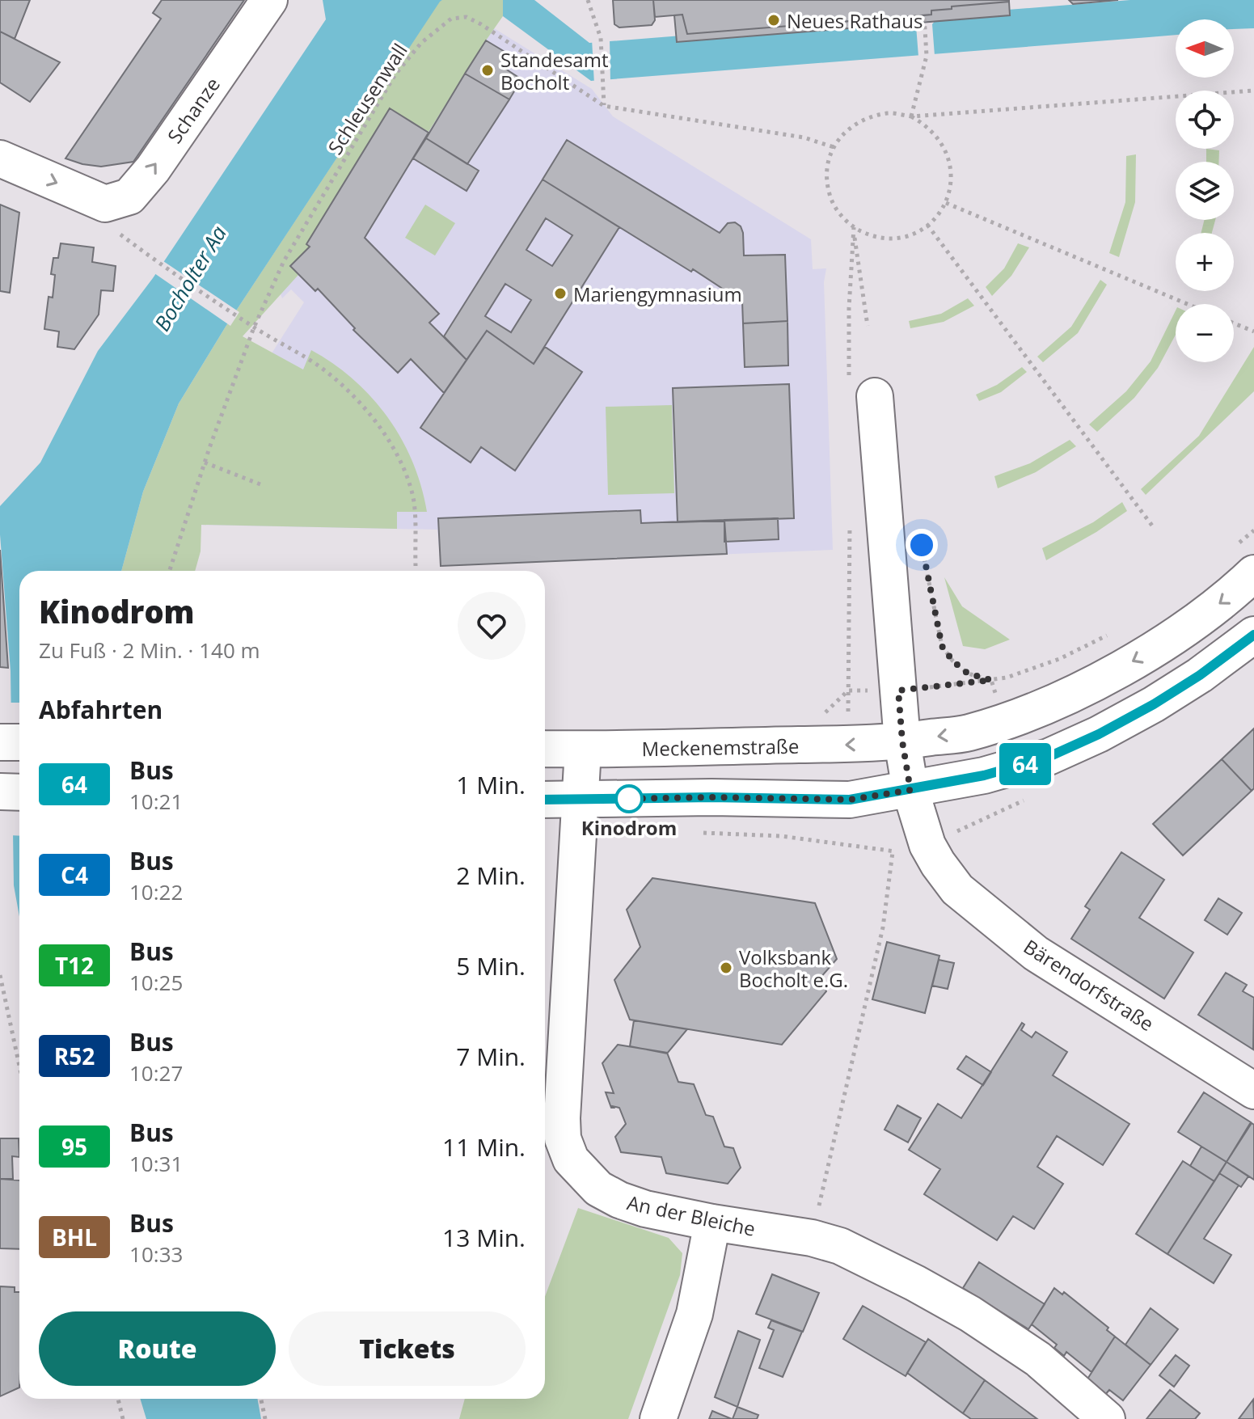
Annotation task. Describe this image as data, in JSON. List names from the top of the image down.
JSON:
{
  "streets": {
    "street": [
      "Schanze",
      "Meckenemstraße",
      "Bärendorfstraße",
      "An der Bleiche"
    ],
    "path": ["Schleusenwall"]
  },
  "crossings": [
    ["Meckenemstraße", "An der Bleiche"]
  ],
  "one_way": ["Schanze"],
  "water": ["Bocholter Aa"],
  "places": [
    "Neues Rathaus",
    "Standesamt Bocholt",
    "Mariengymnasium",
    "Kinodrom",
    "Volksbank Bocholt e.G."
  ],
  "lines": ["bus line 64"],
  "north": "left",
  "page": {
    "on_map": "64",
    "map_buttons": ["+", "−"],
    "heading": [
      ["Kinodrom", "Zu Fuß · 2 Min. · 140 m"],
      "Abfahrten"
    ],
    "list": [
      {
        "mark": "64",
        "name": "Bus",
        "note": "10:21",
        "value": "1 Min."
      },
      {
        "mark": "C4",
        "name": "Bus",
        "note": "10:22",
        "value": "2 Min."
      },
      {
        "mark": "T12",
        "name": "Bus",
        "note": "10:25",
        "value": "5 Min."
      },
      {
        "mark": "R52",
        "name": "Bus",
        "note": "10:27",
        "value": "7 Min."
      },
      {
        "mark": "95",
        "name": "Bus",
        "note": "10:31",
        "value": "11 Min."
      },
      {
        "mark": "BHL",
        "name": "Bus",
        "note": "10:33",
        "value": "13 Min."
      }
    ],
    "buttons": ["Route", "Tickets"]
  }
}
